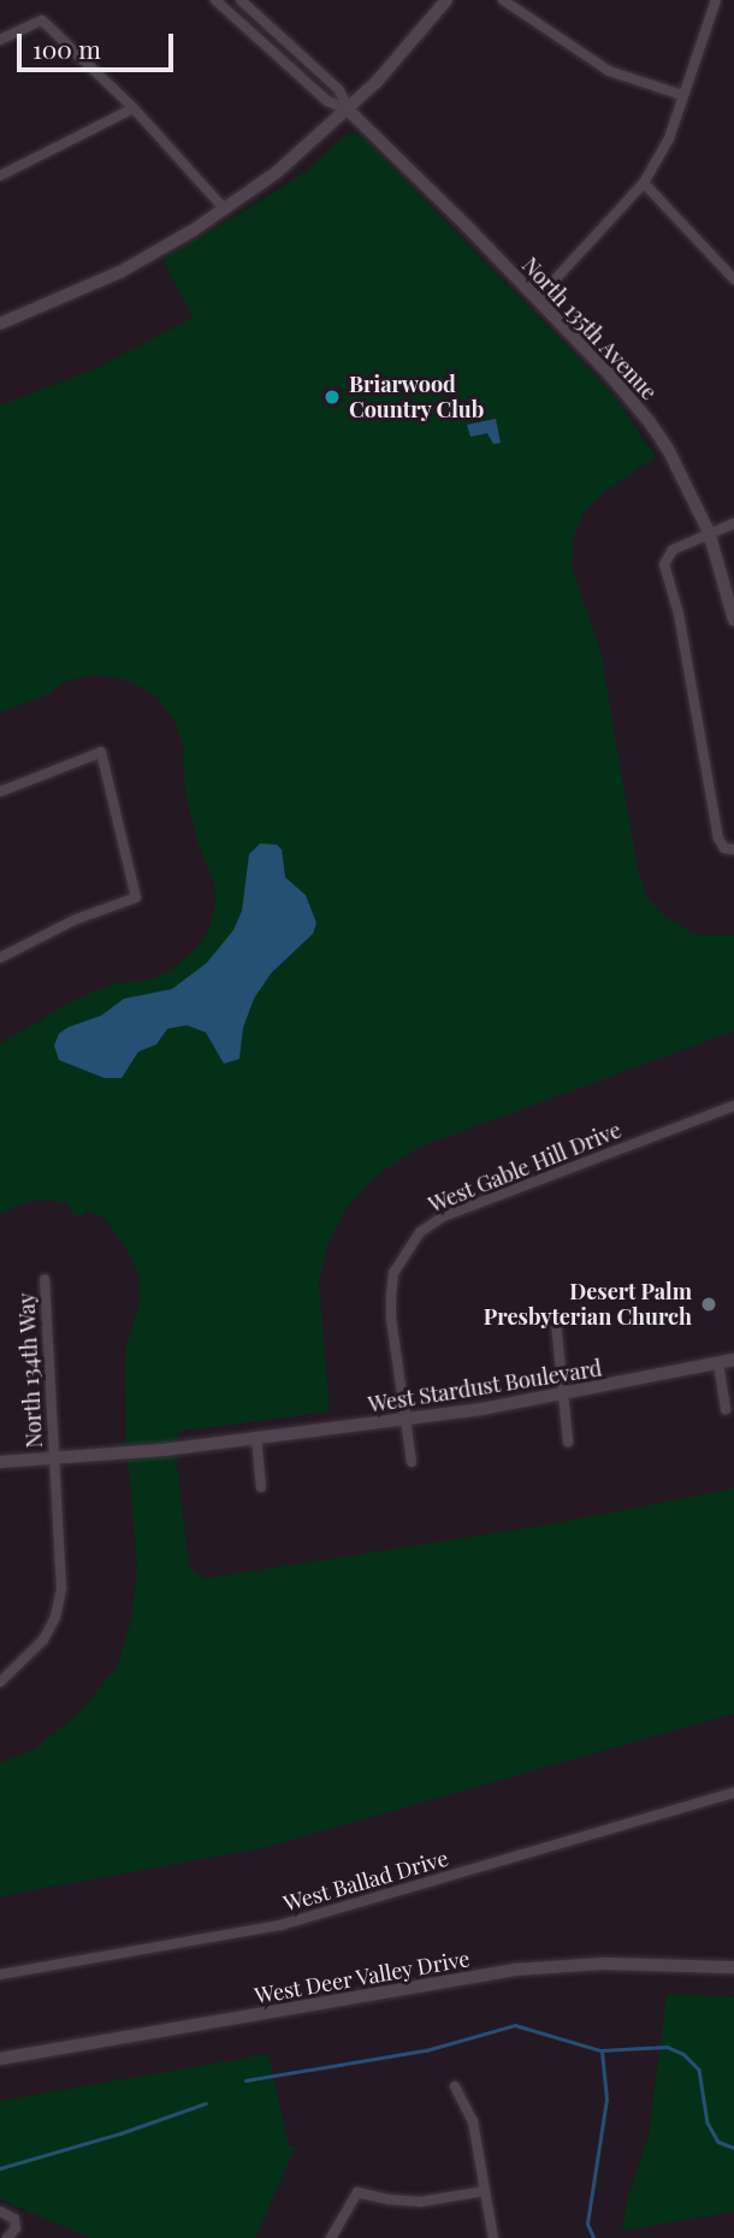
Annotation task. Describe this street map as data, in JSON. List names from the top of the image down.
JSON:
{
  "streets": {
    "street": [
      "North 135th Avenue",
      "West Gable Hill Drive",
      "North 134th Way",
      "West Stardust Boulevard",
      "West Ballad Drive",
      "West Deer Valley Drive"
    ]
  },
  "crossings": [
    ["West Gable Hill Drive", "West Stardust Boulevard"],
    ["North 134th Way", "West Stardust Boulevard"]
  ],
  "places": ["Briarwood Country Club", "Desert Palm Presbyterian Church"],
  "scale_bar": "100 m"
}
